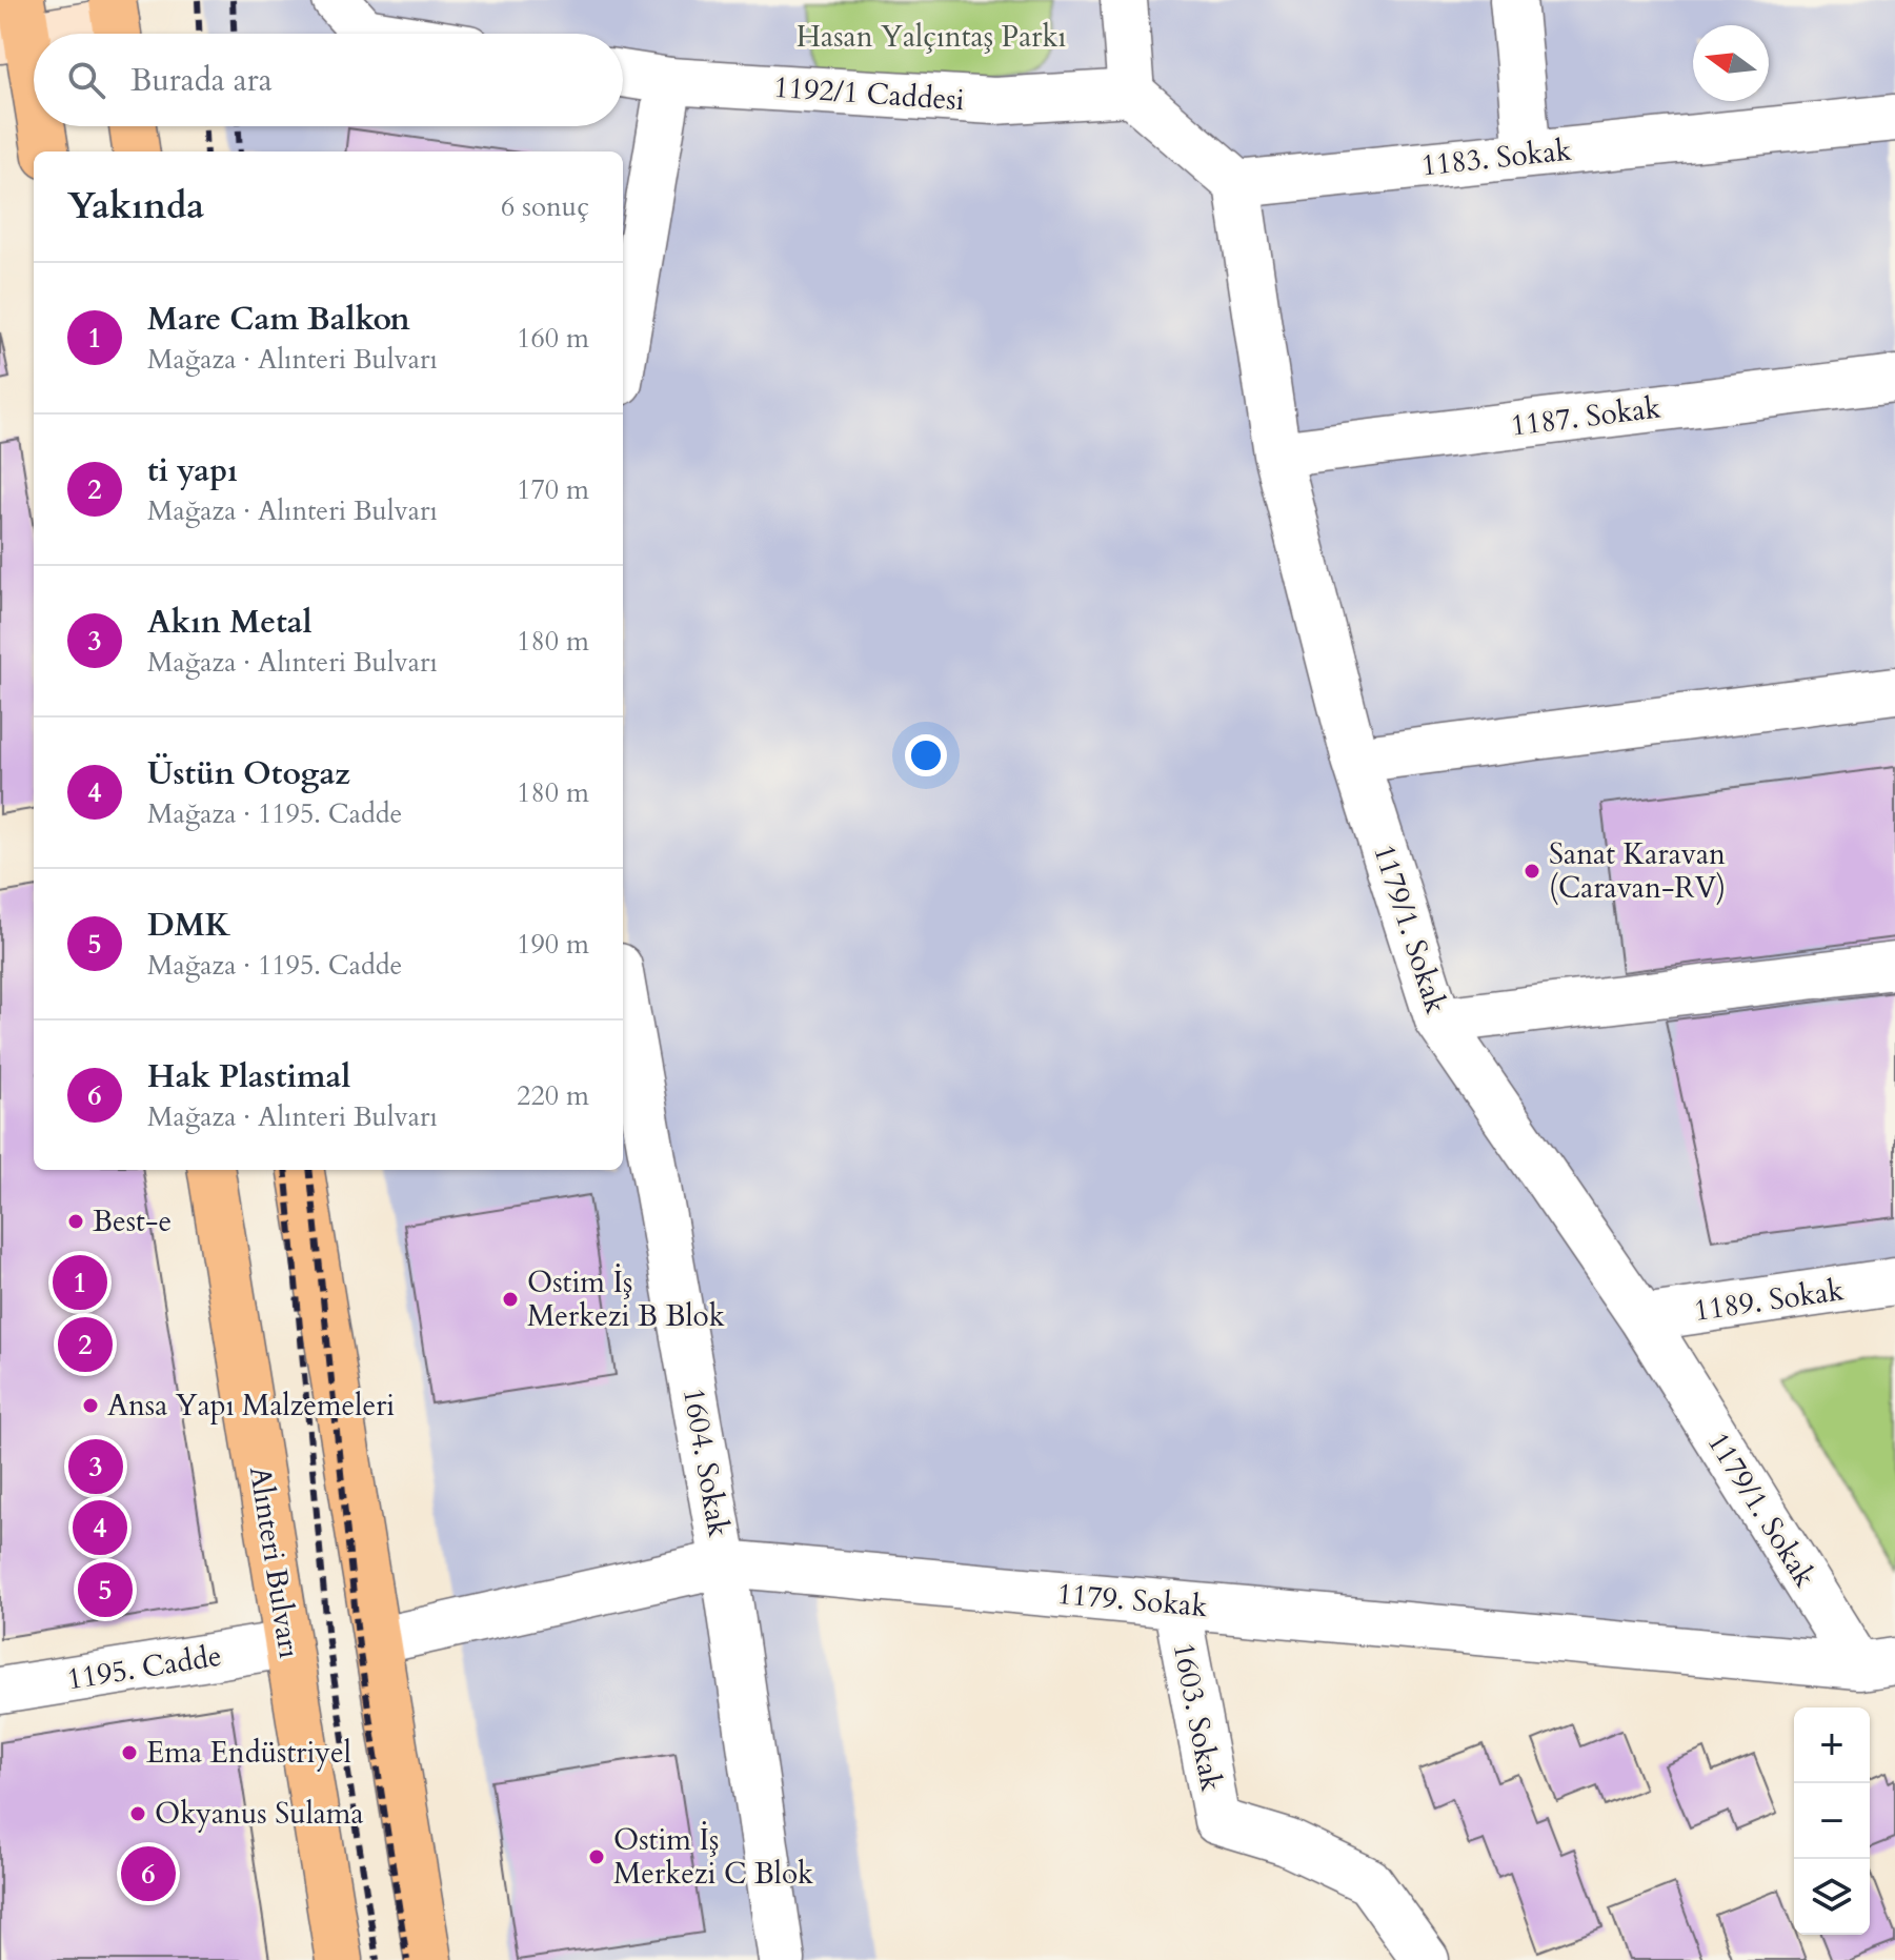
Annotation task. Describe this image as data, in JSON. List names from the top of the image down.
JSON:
{
  "streets": {
    "main road": ["Alınteri Bulvarı"],
    "street": [
      "1192/1 Caddesi",
      "1183. Sokak",
      "1187. Sokak",
      "1179/1. Sokak",
      "1189. Sokak",
      "1604. Sokak",
      "1179. Sokak",
      "1195. Cadde",
      "1603. Sokak"
    ]
  },
  "crossings": [
    ["1183. Sokak", "1179/1. Sokak"],
    ["1187. Sokak", "1179/1. Sokak"],
    ["1179/1. Sokak", "1189. Sokak"],
    ["1179/1. Sokak", "1179. Sokak"],
    ["1604. Sokak", "1179. Sokak"],
    ["Alınteri Bulvarı", "1195. Cadde"],
    ["1179. Sokak", "1603. Sokak"]
  ],
  "parks": ["Hasan Yalçıntaş Parkı"],
  "places": [
    "Sanat Karavan (Caravan-RV)",
    "Best-e",
    "Ostim İş Merkezi B Blok",
    "Ansa Yapı Malzemeleri",
    "Ema Endüstriyel",
    "Okyanus Sulama",
    "Ostim İş Merkezi C Blok"
  ],
  "north": "left",
  "page": {
    "search": "Burada ara",
    "heading": ["Yakında", "6 sonuç"],
    "list": [
      {
        "mark": "1",
        "name": "Mare Cam Balkon",
        "note": "Mağaza · Alınteri Bulvarı",
        "value": "160 m"
      },
      {
        "mark": "2",
        "name": "ti yapı",
        "note": "Mağaza · Alınteri Bulvarı",
        "value": "170 m"
      },
      {
        "mark": "3",
        "name": "Akın Metal",
        "note": "Mağaza · Alınteri Bulvarı",
        "value": "180 m"
      },
      {
        "mark": "4",
        "name": "Üstün Otogaz",
        "note": "Mağaza · 1195. Cadde",
        "value": "180 m"
      },
      {
        "mark": "5",
        "name": "DMK",
        "note": "Mağaza · 1195. Cadde",
        "value": "190 m"
      },
      {
        "mark": "6",
        "name": "Hak Plastimal",
        "note": "Mağaza · Alınteri Bulvarı",
        "value": "220 m"
      }
    ],
    "pins": [
      "1",
      "2",
      "3",
      "4",
      "5",
      "6"
    ],
    "map_buttons": ["+", "−"]
  }
}
